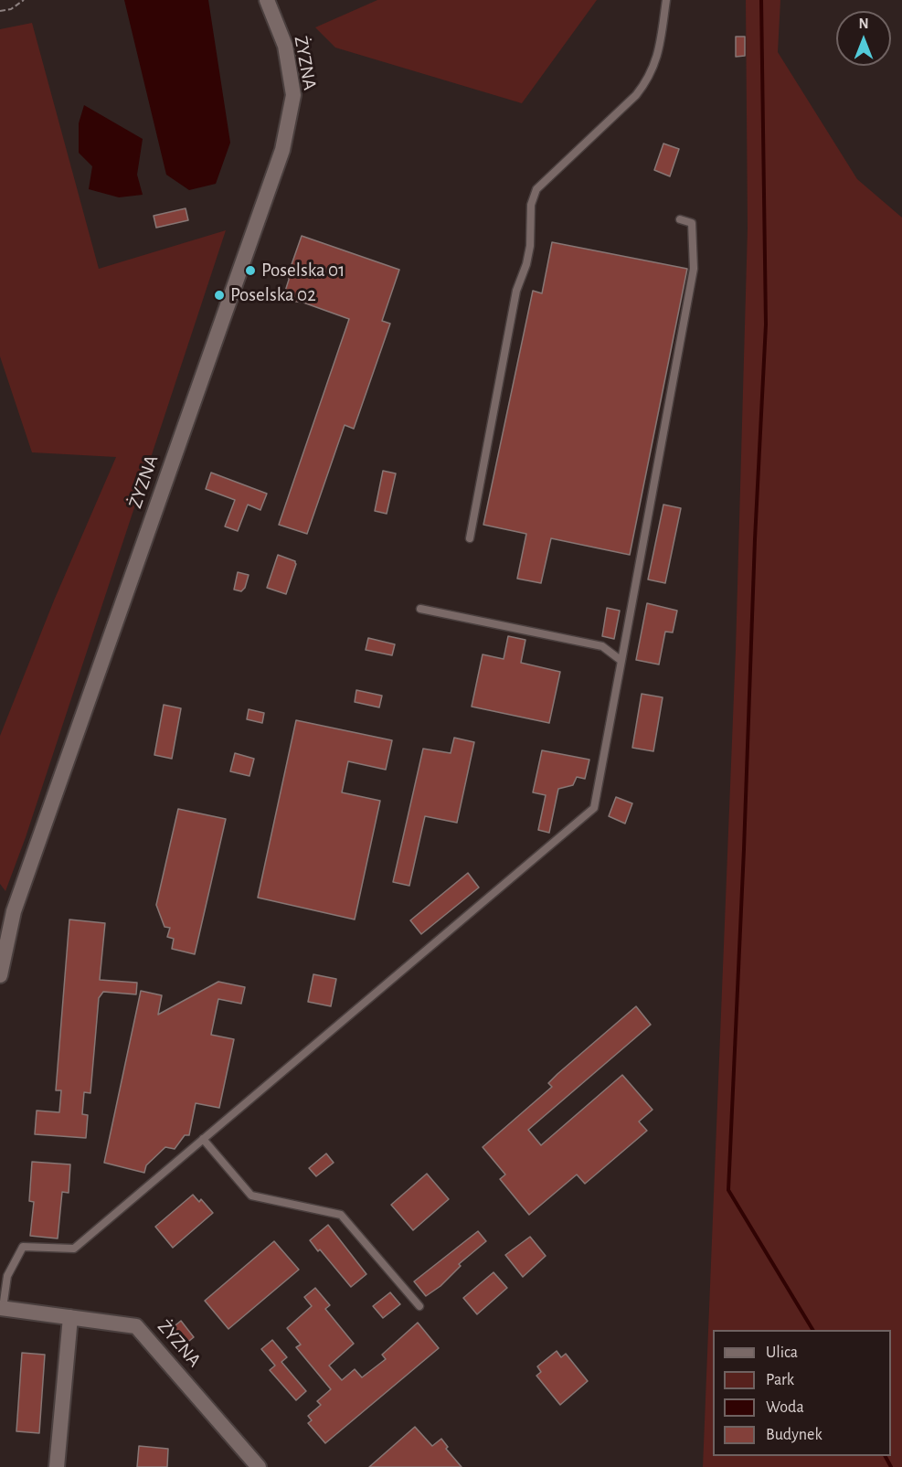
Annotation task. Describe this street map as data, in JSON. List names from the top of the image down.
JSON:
{
  "streets": {
    "street": ["ŻYZNA"]
  },
  "places": ["Poselska 01", "Poselska 02"],
  "legend": [
    "Ulica",
    "Park",
    "Woda",
    "Budynek"
  ],
  "north": "top"
}
